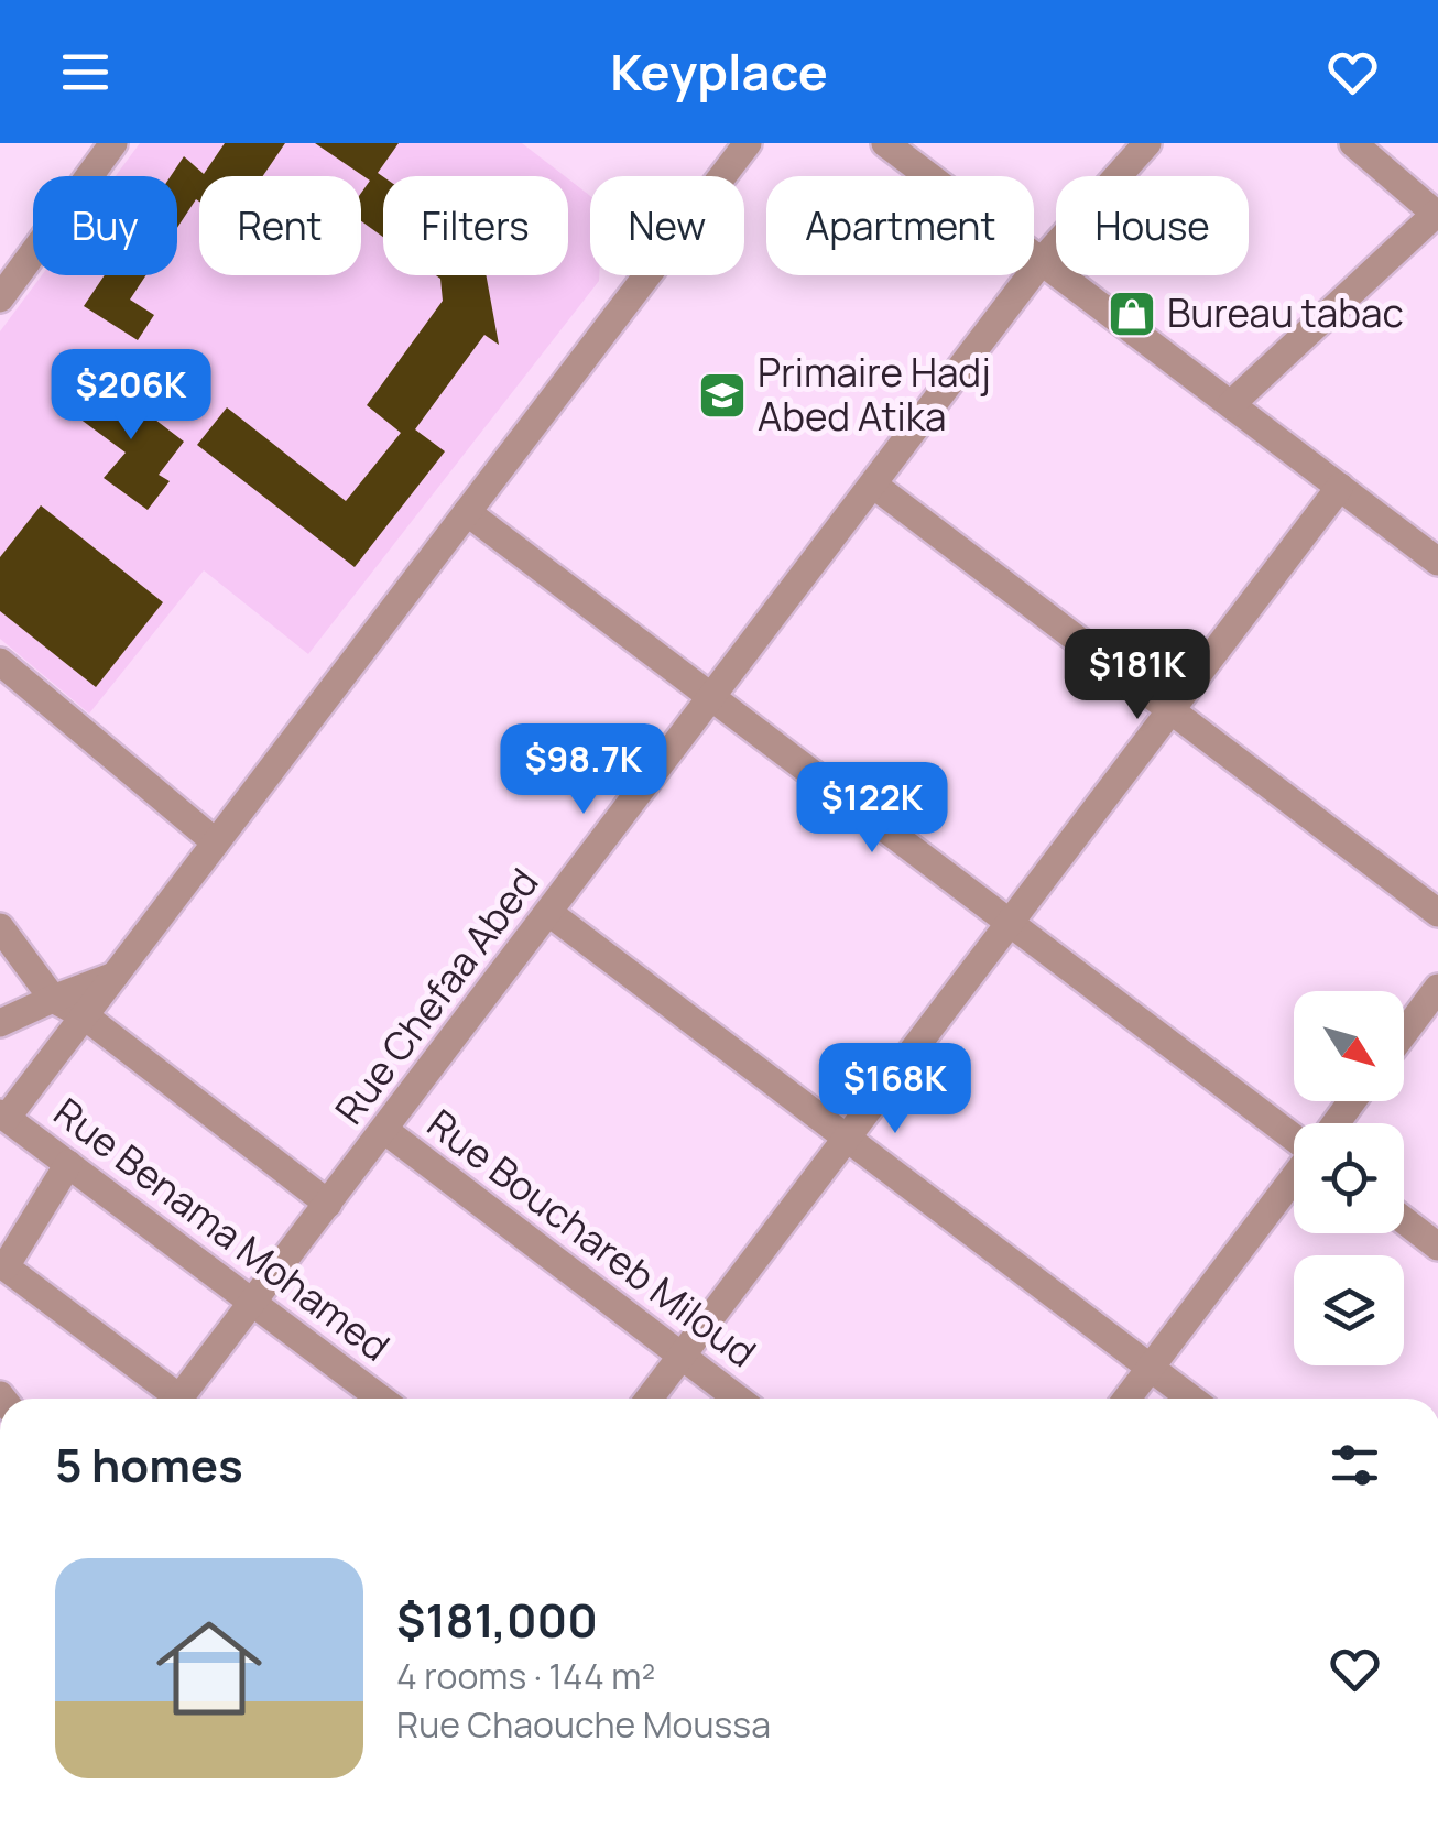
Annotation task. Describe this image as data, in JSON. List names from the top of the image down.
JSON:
{
  "streets": {
    "street": ["Rue Chefaa Abed", "Rue Benama Mohamed", "Rue Bouchareb Miloud"]
  },
  "crossings": [
    ["Rue Chefaa Abed", "Rue Benama Mohamed"],
    ["Rue Chefaa Abed", "Rue Bouchareb Miloud"]
  ],
  "places": {
    "shop": ["Bureau tabac"],
    "school or university": ["Primaire Hadj Abed Atika"]
  },
  "north": "bottom right",
  "page": {
    "header": "Keyplace",
    "chip": [
      "Buy",
      "Rent",
      "Filters",
      "New",
      "Apartment",
      "House"
    ],
    "price": [
      "$206K",
      "$181K",
      "$98.7K",
      "$122K",
      "$168K"
    ],
    "heading": "5 homes",
    "list": [
      {
        "name": "$181,000",
        "note": "4 rooms · 144 m² · Rue Chaouche Moussa"
      }
    ]
  }
}
